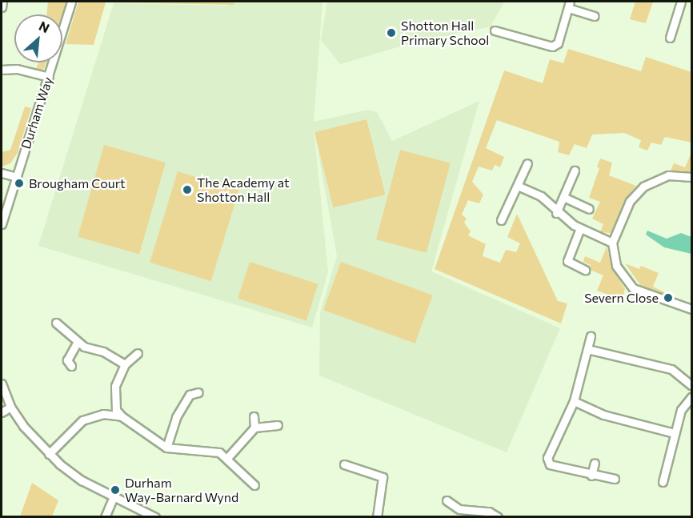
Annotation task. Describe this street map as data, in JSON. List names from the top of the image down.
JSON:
{
  "streets": {
    "street": ["Durham Way"]
  },
  "places": [
    "Shotton Hall Primary School",
    "Brougham Court",
    "The Academy at Shotton Hall",
    "Severn Close",
    "Durham Way-Barnard Wynd"
  ],
  "north": "top right"
}
